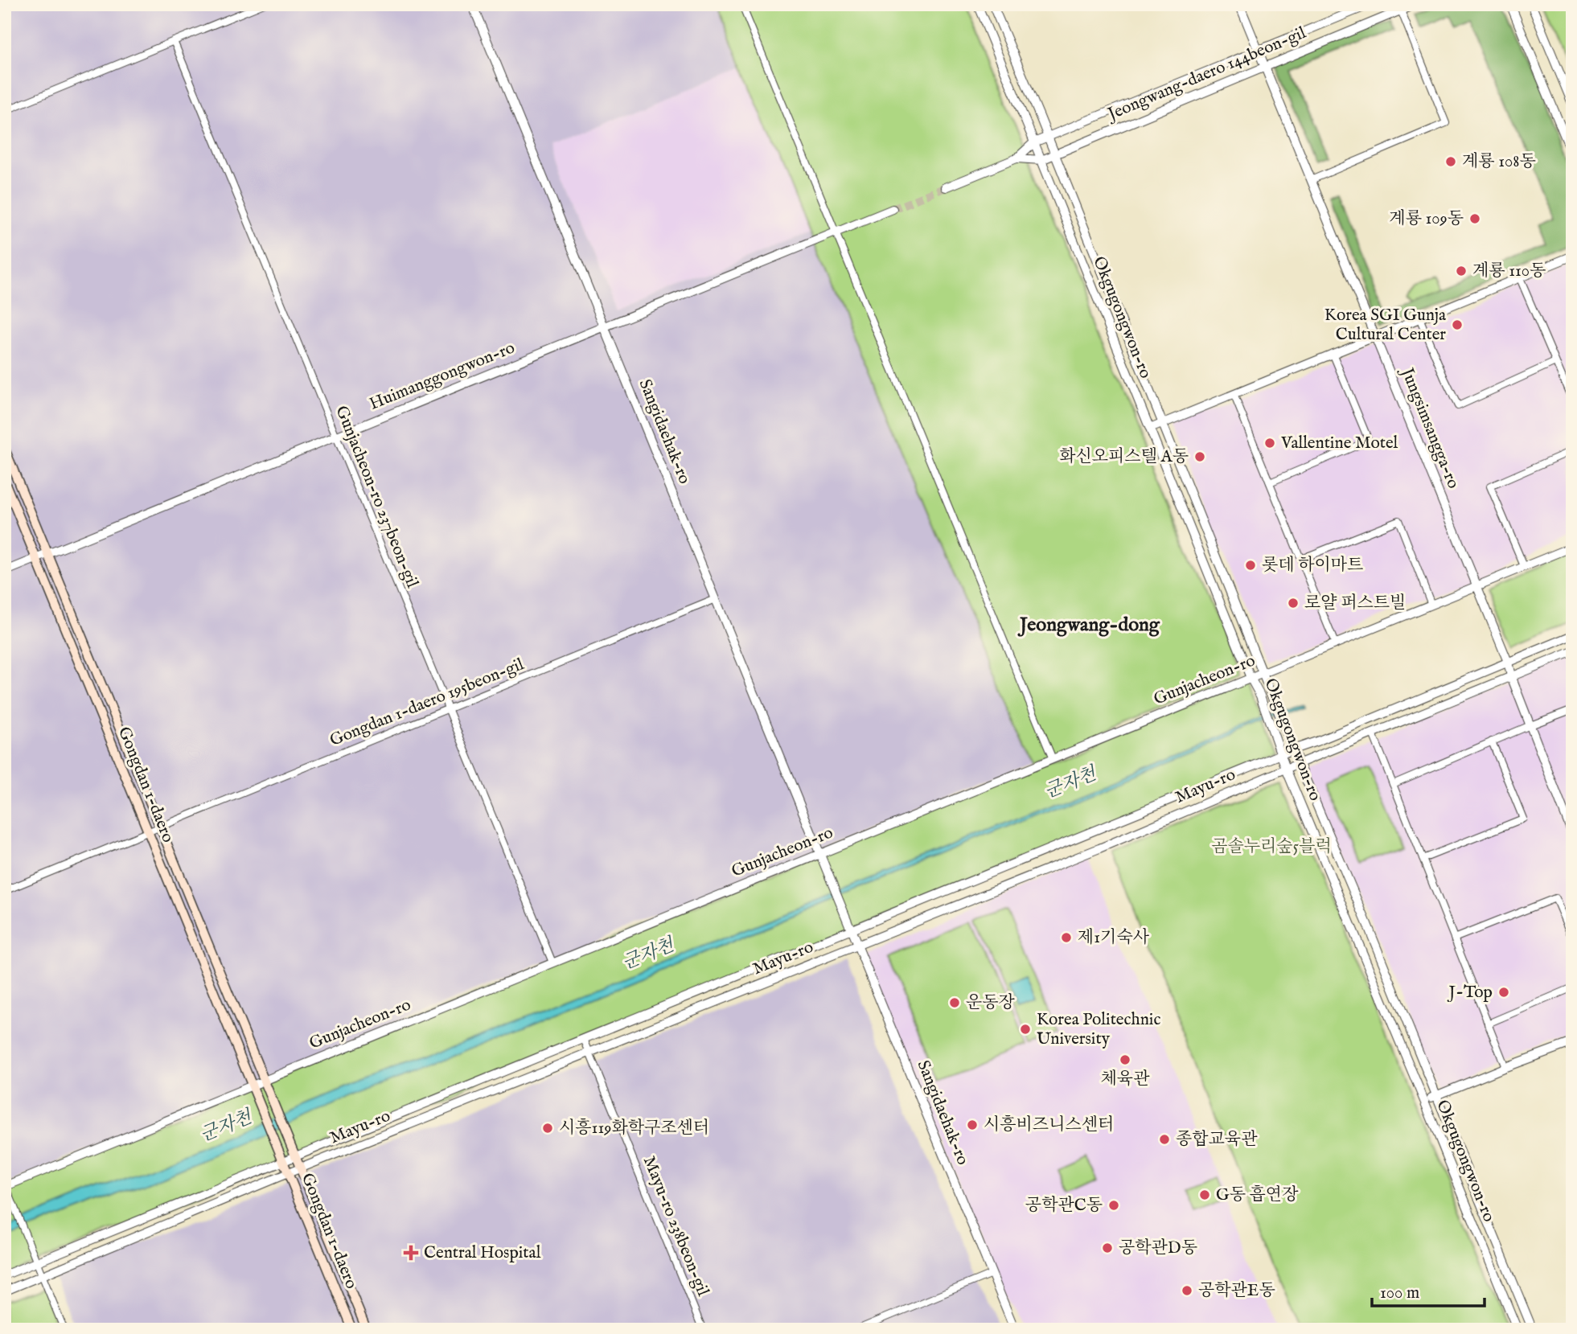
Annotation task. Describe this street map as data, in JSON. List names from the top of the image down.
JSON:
{
  "streets": {
    "main road": ["Gongdan 1-daero"],
    "street": [
      "Jeongwang-daero 144beon-gil",
      "Okgugongwon-ro",
      "Huimanggongwon-ro",
      "Jungsimsangga-ro",
      "Sangidaehak-ro",
      "Gunjacheon-ro 237beon-gil",
      "Gunjacheon-ro",
      "Gongdan 1-daero 195beon-gil",
      "Mayu-ro",
      "Mayu-ro 238beon-gil"
    ]
  },
  "crossings": [
    ["Jeongwang-daero 144beon-gil", "Okgugongwon-ro"],
    ["Jeongwang-daero 144beon-gil", "Jungsimsangga-ro"],
    ["Okgugongwon-ro", "Gunjacheon-ro"],
    ["Okgugongwon-ro", "Mayu-ro"],
    ["Huimanggongwon-ro", "Sangidaehak-ro"],
    ["Huimanggongwon-ro", "Gunjacheon-ro 237beon-gil"],
    ["Huimanggongwon-ro", "Gongdan 1-daero"],
    ["Jungsimsangga-ro", "Gunjacheon-ro"],
    ["Jungsimsangga-ro", "Mayu-ro"],
    ["Sangidaehak-ro", "Gunjacheon-ro"],
    ["Sangidaehak-ro", "Gongdan 1-daero 195beon-gil"],
    ["Sangidaehak-ro", "Mayu-ro"],
    ["Gunjacheon-ro 237beon-gil", "Gunjacheon-ro"],
    ["Gunjacheon-ro 237beon-gil", "Gongdan 1-daero 195beon-gil"],
    ["Gunjacheon-ro", "Gongdan 1-daero"],
    ["Gongdan 1-daero 195beon-gil", "Gongdan 1-daero"],
    ["Gongdan 1-daero", "Mayu-ro"],
    ["Mayu-ro", "Mayu-ro 238beon-gil"]
  ],
  "districts": ["Jeongwang-dong"],
  "water": ["군자천"],
  "parks": ["곰솔누리숲5블럭"],
  "places": {
    "other": [
      "계룡 108동",
      "계룡 109동",
      "계룡 110동",
      "Korea SGI Gunja Cultural Center",
      "Vallentine Motel",
      "화신오피스텔 A동",
      "롯데 하이마트",
      "로얄 퍼스트빌",
      "제1기숙사",
      "J-Top",
      "운동장",
      "Korea Politechnic University",
      "체육관",
      "시흥비즈니스센터",
      "시흥119화학구조센터",
      "종합교육관",
      "G동 흡연장",
      "공학관C동",
      "공학관D동",
      "공학관E동"
    ],
    "health": ["Central Hospital"]
  },
  "scale_bar": "100 m"
}
